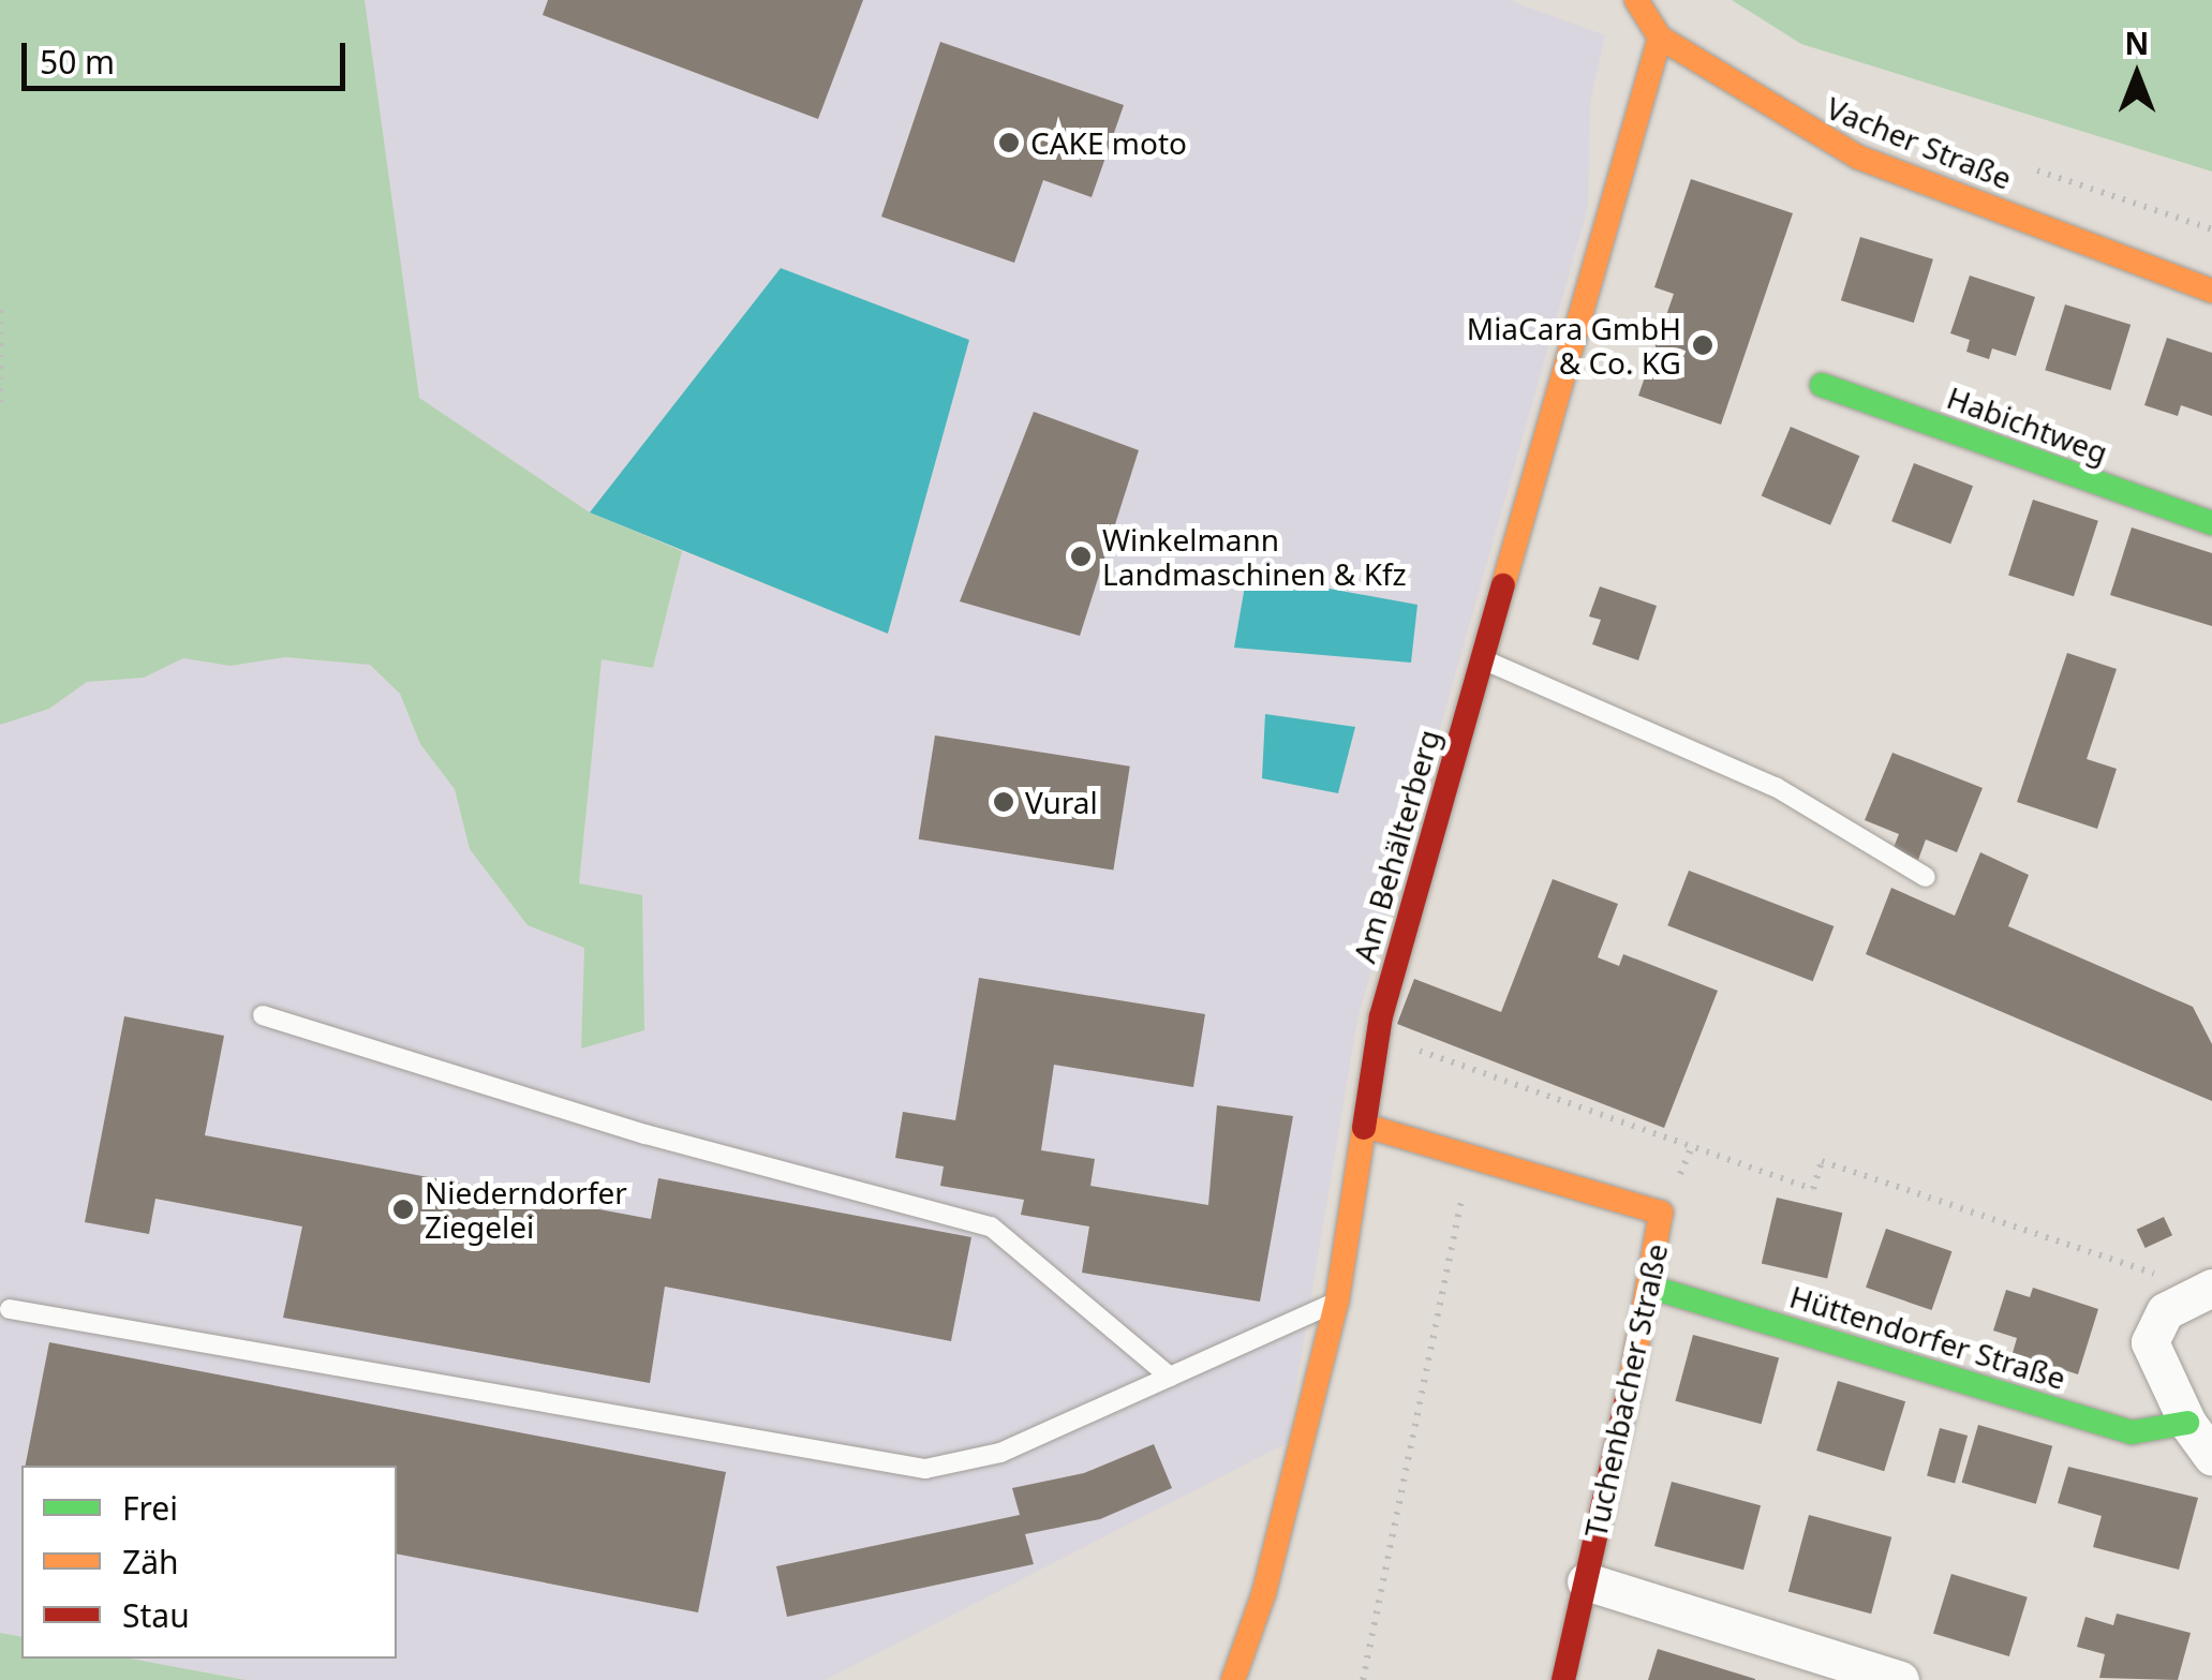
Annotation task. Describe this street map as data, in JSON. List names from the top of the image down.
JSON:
{
  "streets": {
    "street": [
      "Vacher Straße",
      "Habichtweg",
      "Am Behälterberg",
      "Hüttendorfer Straße",
      "Tuchenbacher Straße"
    ]
  },
  "crossings": [
    ["Vacher Straße", "Am Behälterberg"],
    ["Am Behälterberg", "Tuchenbacher Straße"],
    ["Hüttendorfer Straße", "Tuchenbacher Straße"]
  ],
  "places": [
    "CAKE moto",
    "MiaCara GmbH & Co. KG",
    "Winkelmann Landmaschinen & Kfz",
    "Vural",
    "Niederndorfer Ziegelei"
  ],
  "legend": ["Frei", "Zäh", "Stau"],
  "scale_bar": "50 m",
  "north": "top"
}
